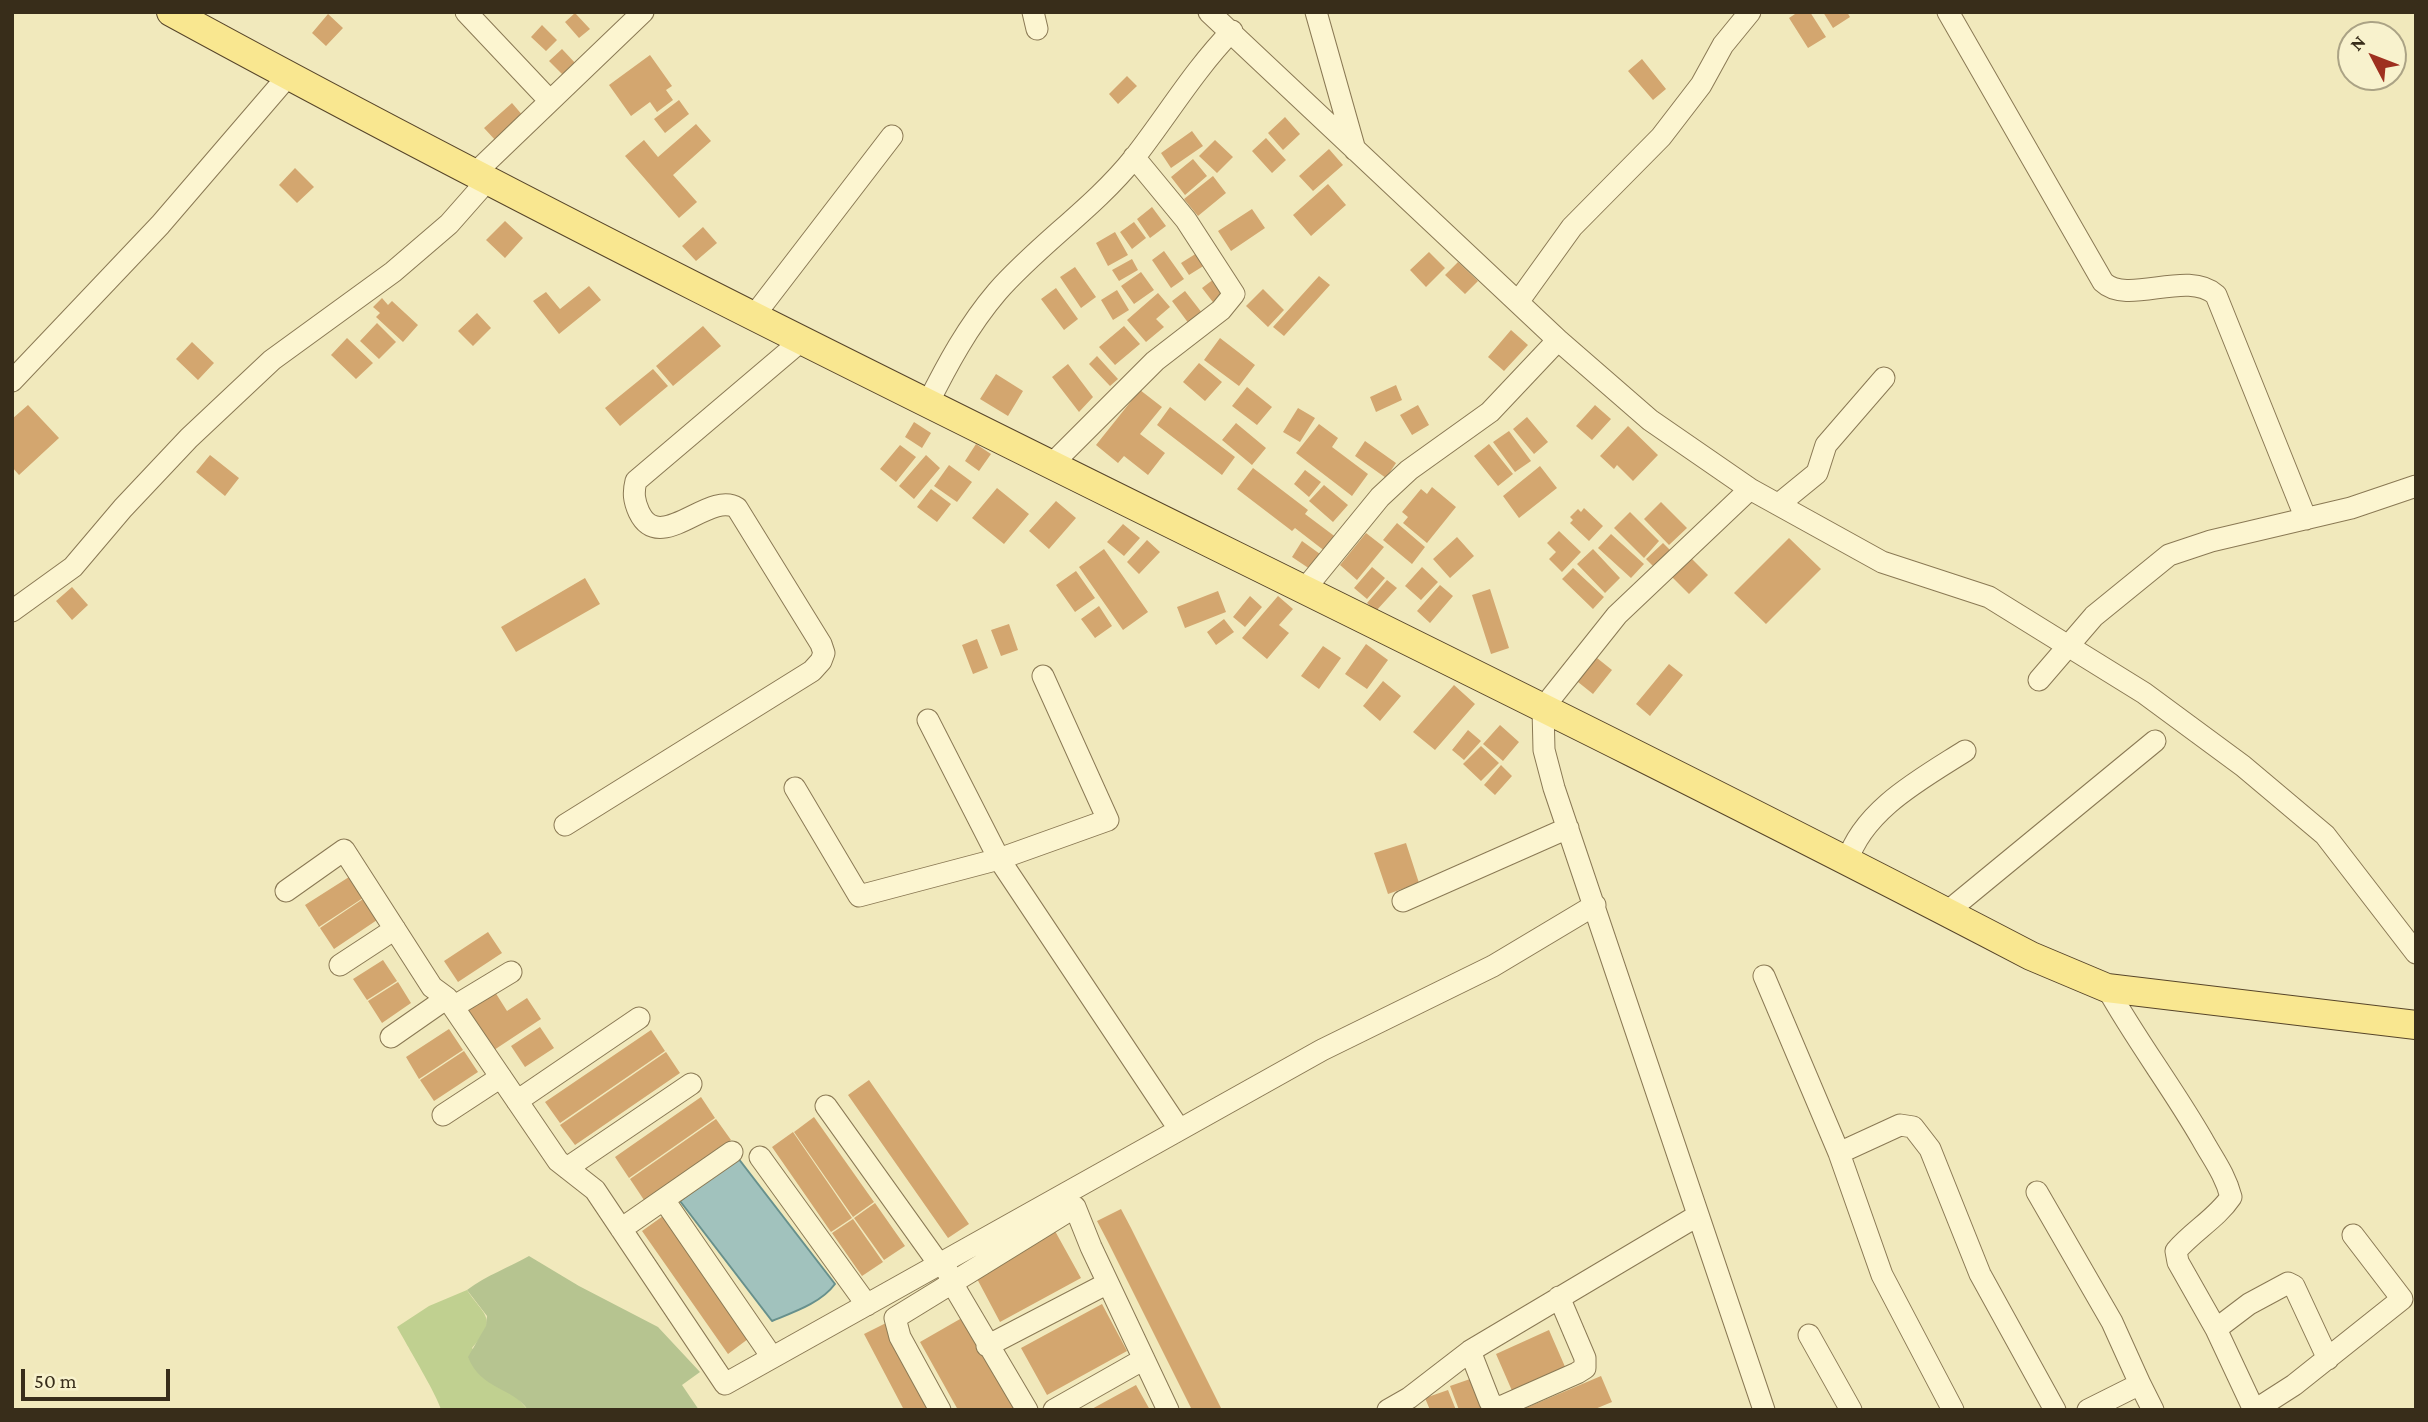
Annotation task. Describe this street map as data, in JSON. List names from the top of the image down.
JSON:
{
  "scale_bar": "50 m",
  "north": "top left"
}
